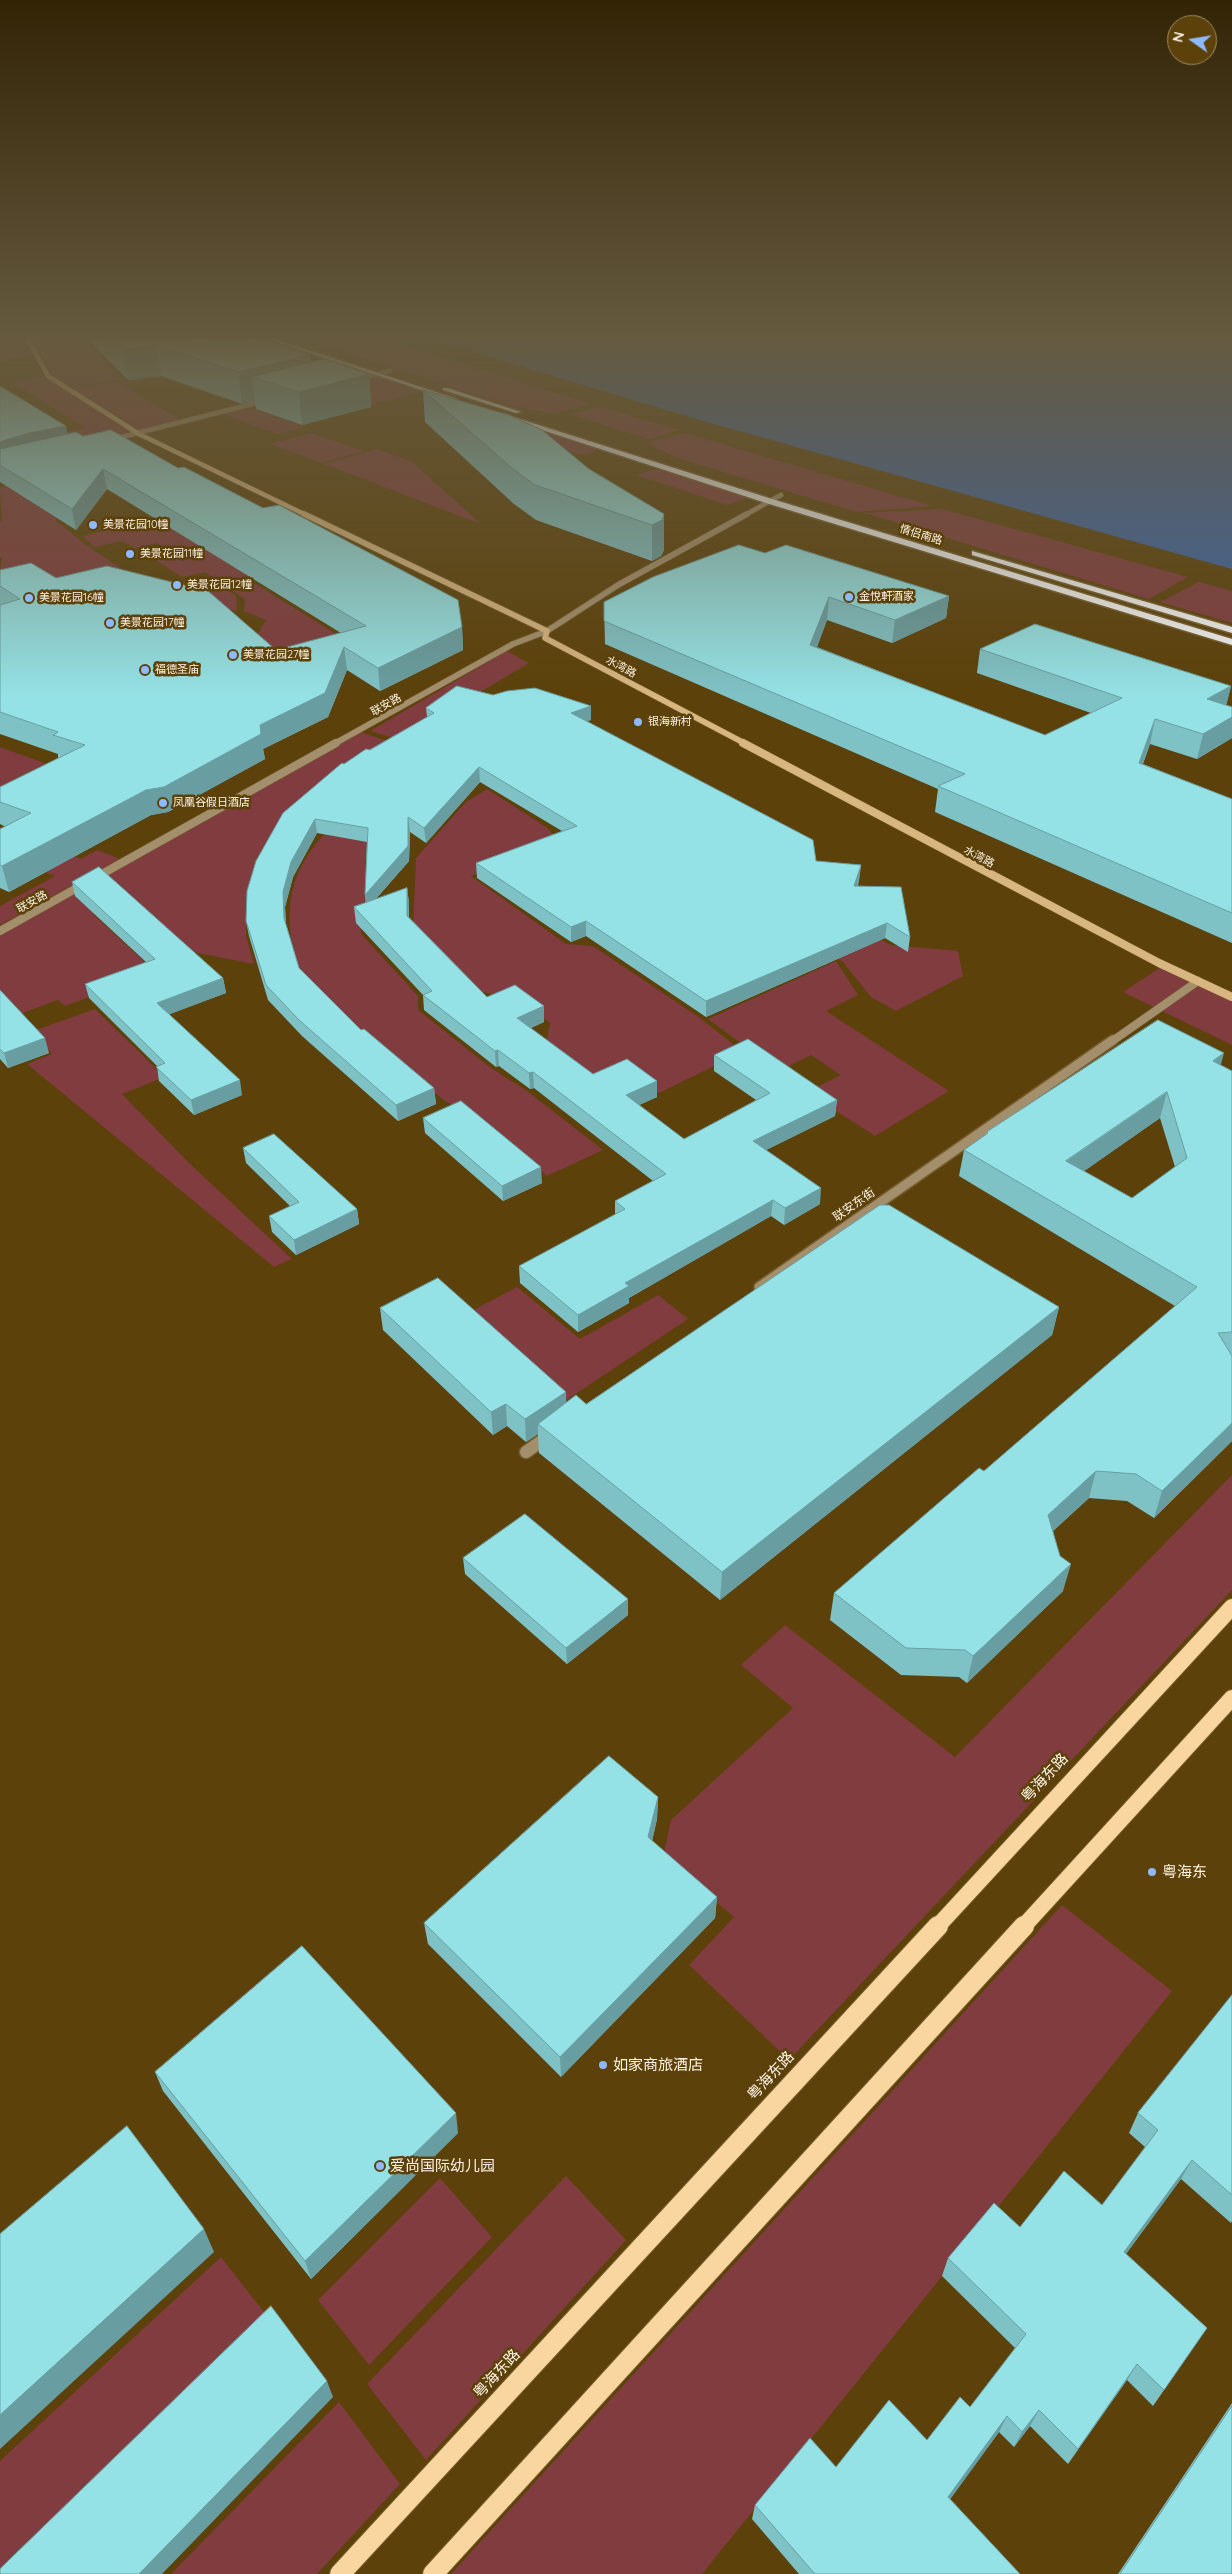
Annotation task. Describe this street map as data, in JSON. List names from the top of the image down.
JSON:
{
  "streets": {
    "highway": ["情侣南路"],
    "main road": ["粤海东路"],
    "street": ["水湾路", "联安路", "联安东街"]
  },
  "crossings": [
    ["情侣南路", "联安路"],
    ["水湾路", "联安路"],
    ["水湾路", "联安东街"]
  ],
  "places": [
    "美景花园10幢",
    "美景花园11幢",
    "美景花园12幢",
    "金悅軒酒家",
    "美景花园16幢",
    "美景花园17幢",
    "美景花园27幢",
    "福德圣庙",
    "银海新村",
    "凤凰谷假日酒店",
    "粤海东",
    "如家商旅酒店",
    "爱尚国际幼儿园"
  ],
  "north": "left"
}
